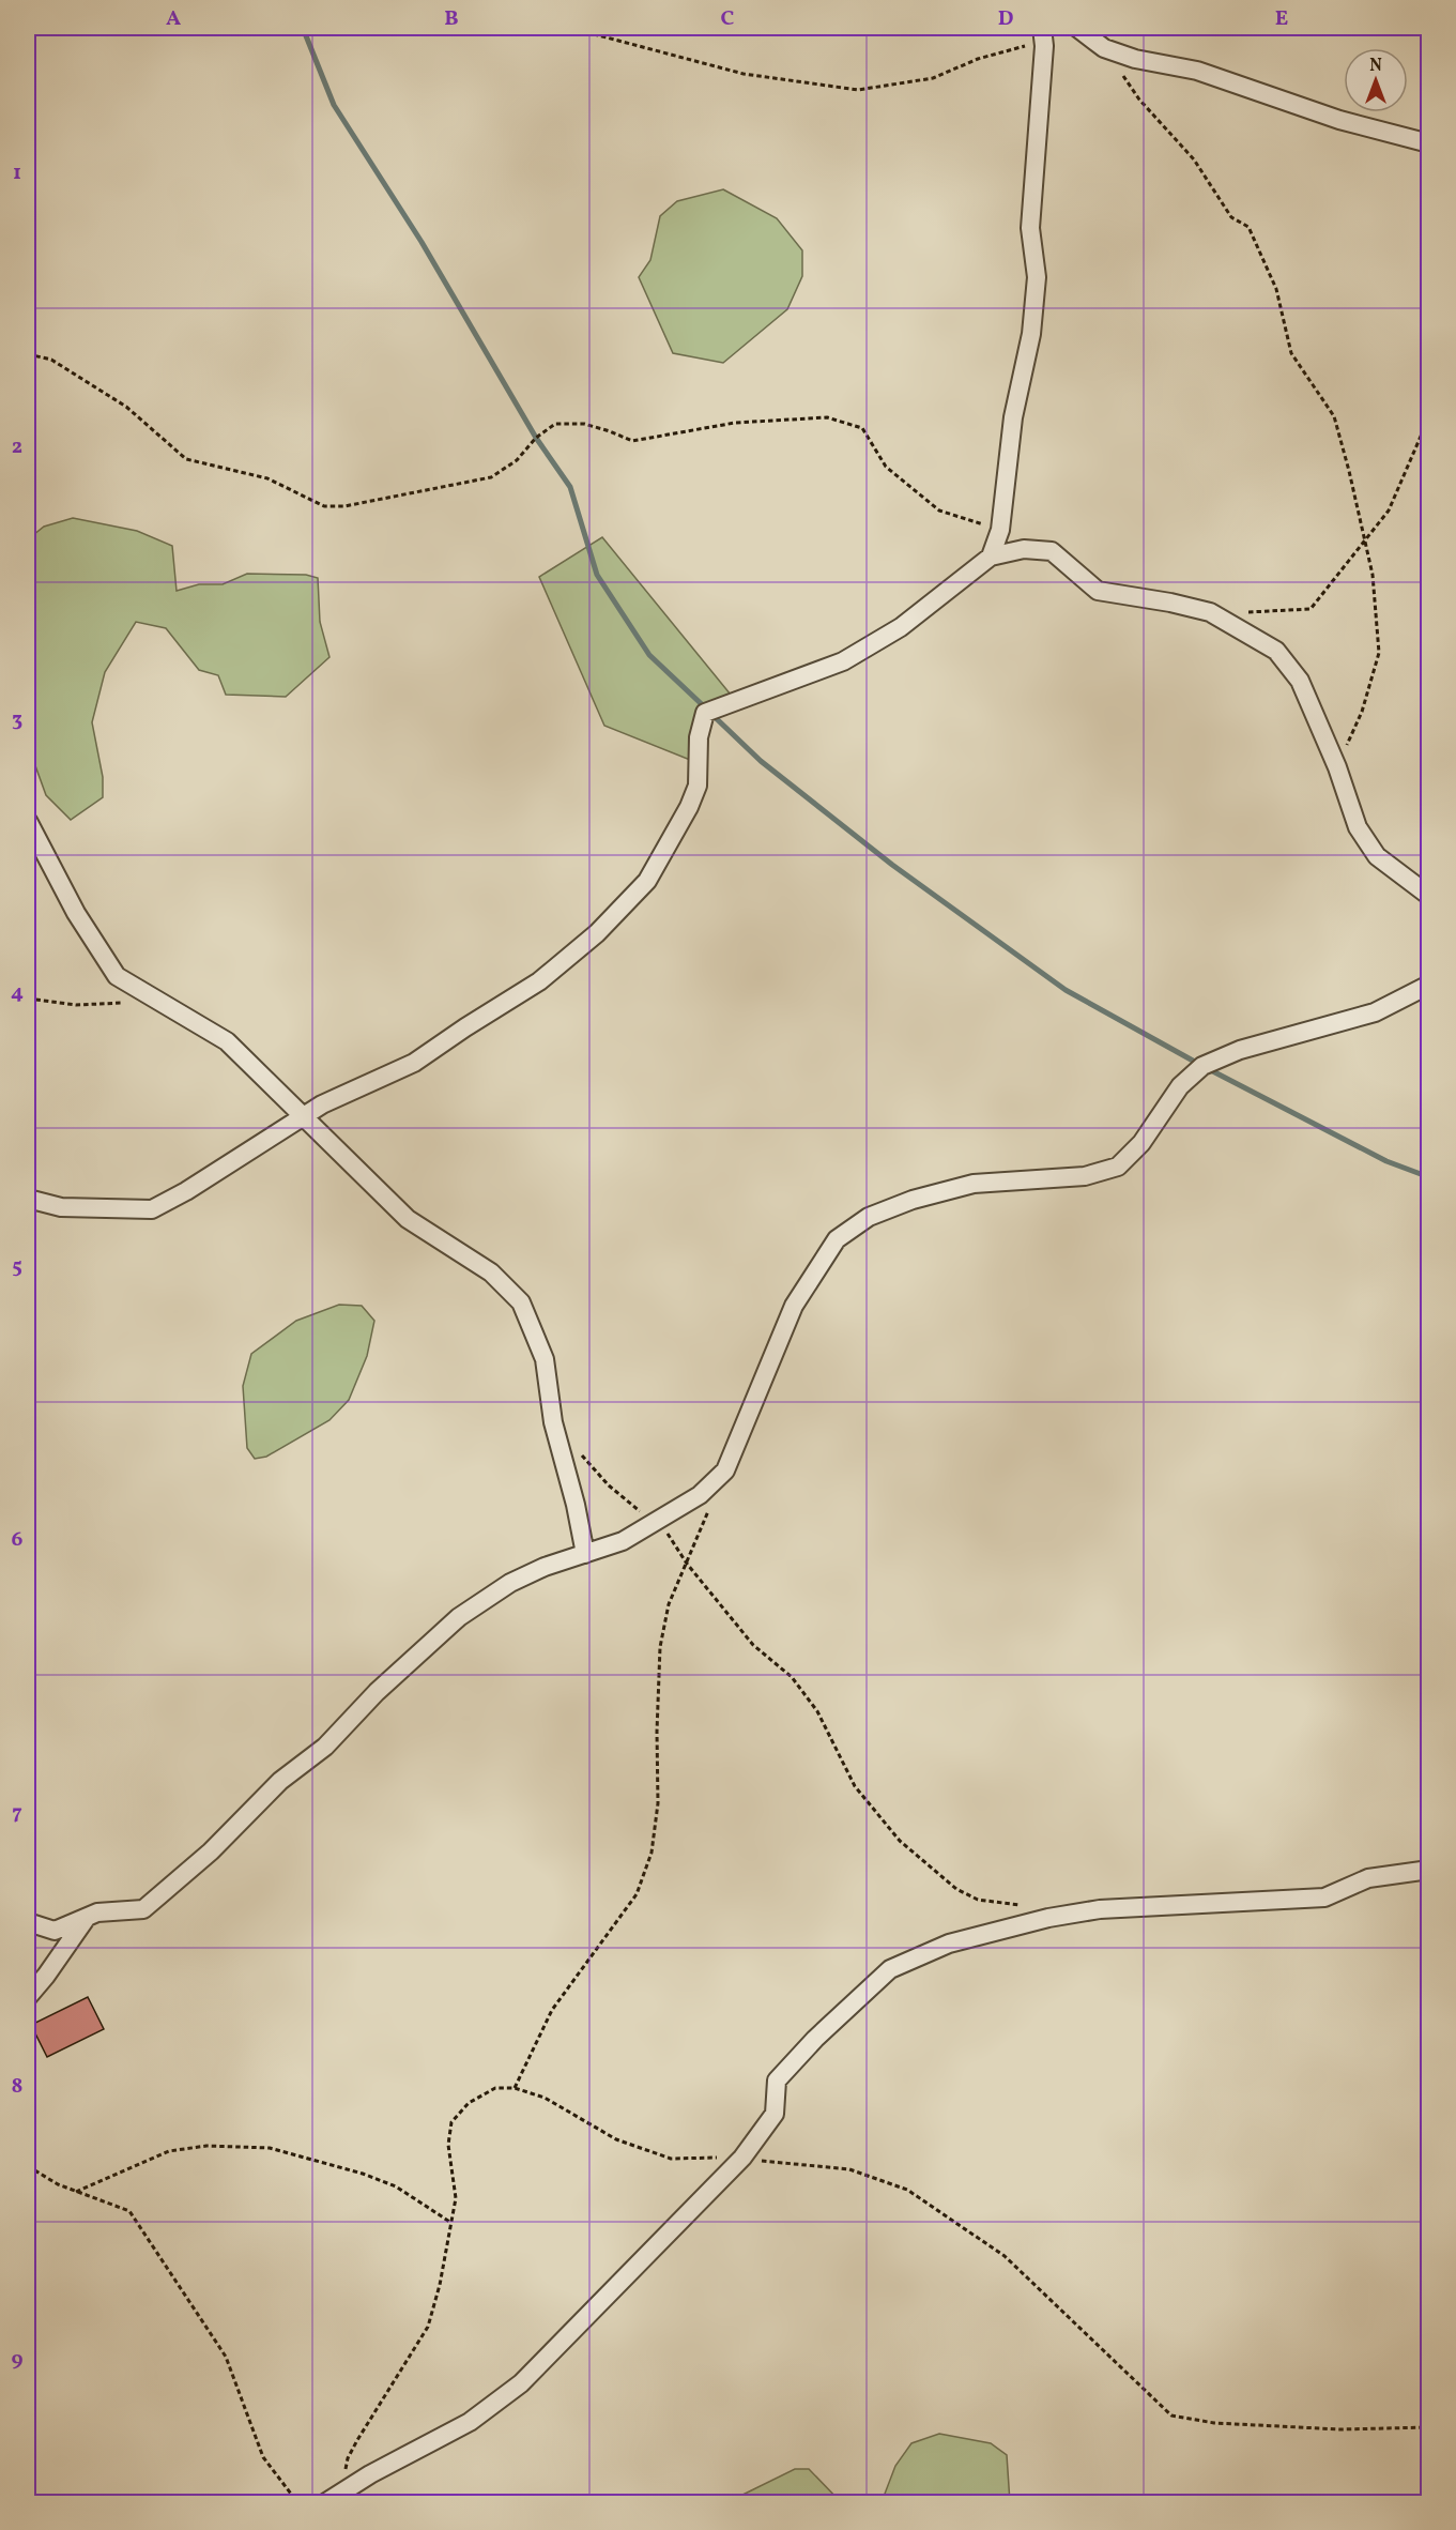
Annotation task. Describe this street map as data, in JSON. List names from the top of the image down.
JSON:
{
  "north": "top",
  "grid": {
    "columns": [
      "A",
      "B",
      "C",
      "D",
      "E"
    ],
    "rows": [
      "1",
      "2",
      "3",
      "4",
      "5",
      "6",
      "7",
      "8",
      "9"
    ]
  }
}
